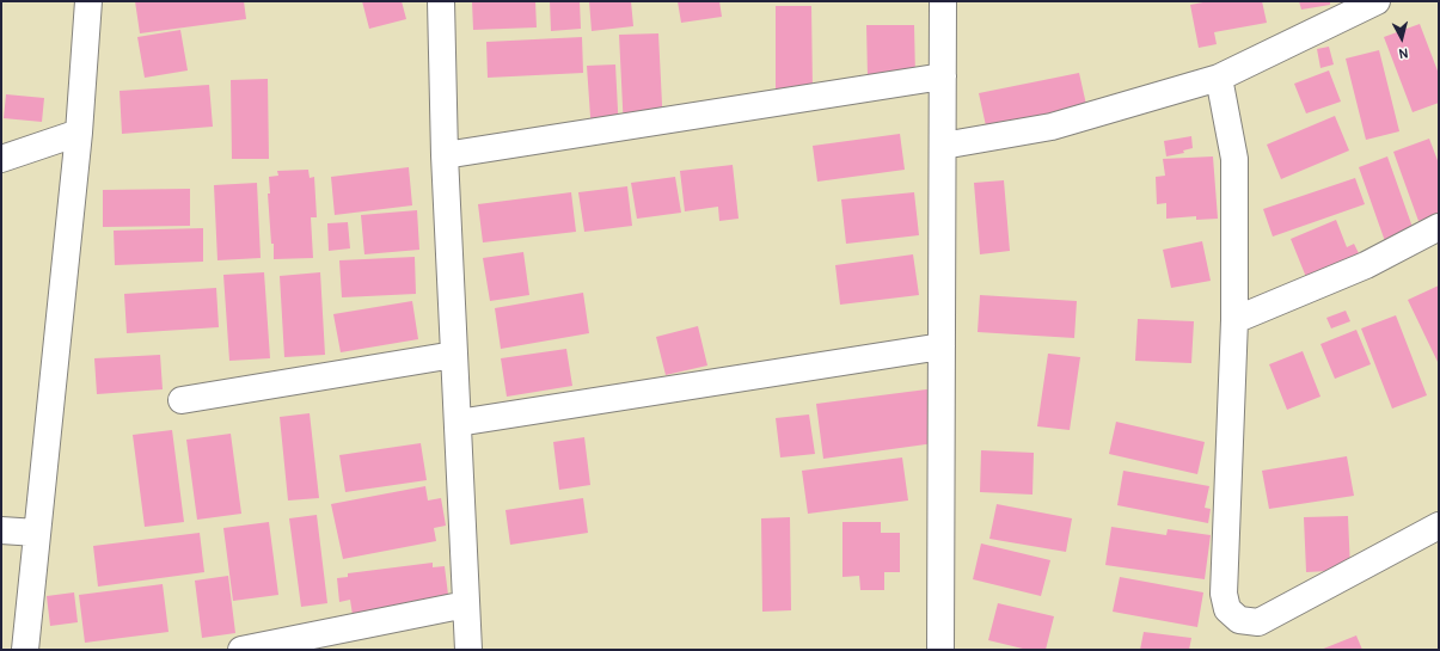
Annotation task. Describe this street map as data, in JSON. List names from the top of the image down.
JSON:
{
  "north": "bottom"
}
